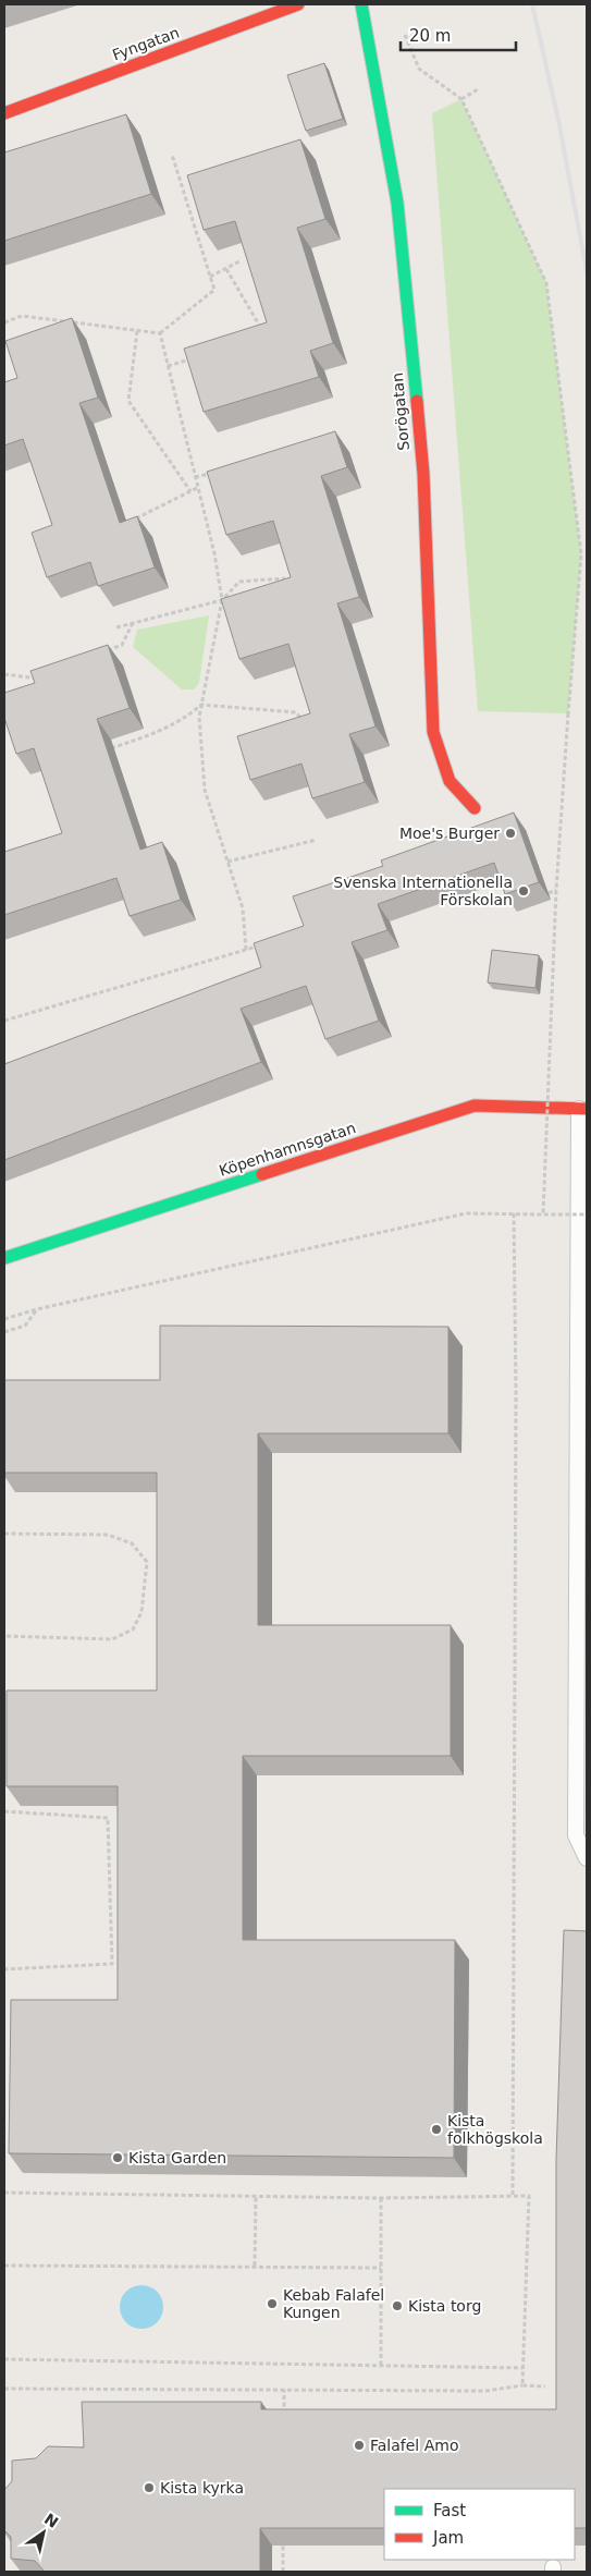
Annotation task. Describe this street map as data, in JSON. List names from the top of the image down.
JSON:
{
  "streets": {
    "street": ["Fyngatan", "Sorögatan", "Köpenhamnsgatan"]
  },
  "places": [
    "Moe's Burger",
    "Svenska Internationella Förskolan",
    "Kista folkhögskola",
    "Kista Garden",
    "Kebab Falafel Kungen",
    "Kista torg",
    "Falafel Amo",
    "Kista kyrka"
  ],
  "legend": ["Fast", "Jam"],
  "scale_bar": "20 m",
  "north": "top right"
}
